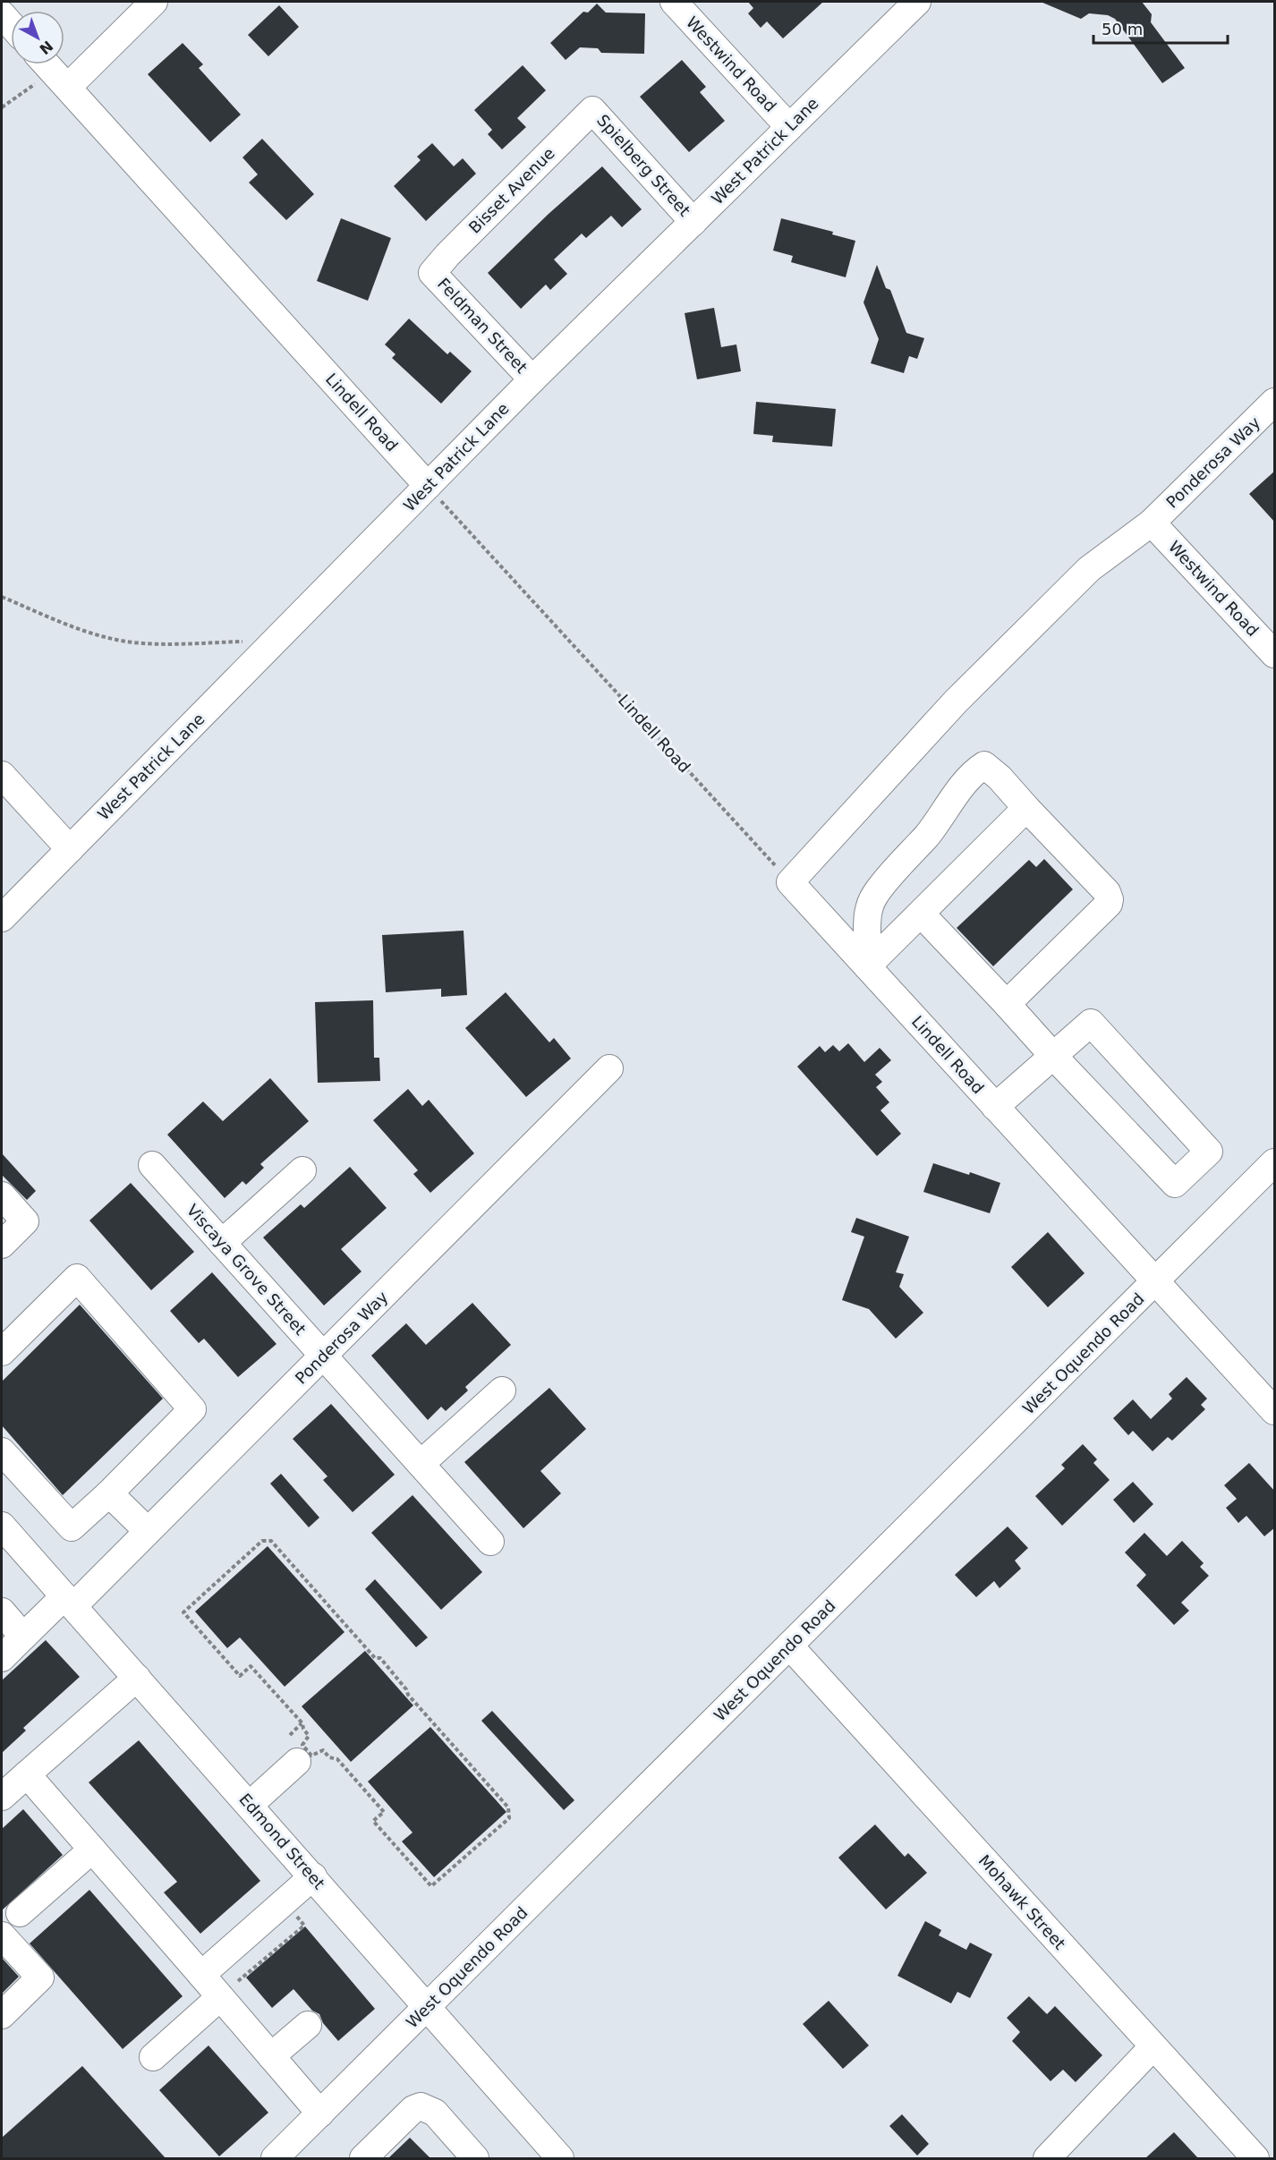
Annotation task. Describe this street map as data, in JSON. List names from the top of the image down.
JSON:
{
  "streets": {
    "street": [
      "Westwind Road",
      "West Patrick Lane",
      "Spielberg Street",
      "Bisset Avenue",
      "Feldman Street",
      "Lindell Road",
      "Ponderosa Way",
      "Viscaya Grove Street",
      "West Oquendo Road",
      "Edmond Street",
      "Mohawk Street"
    ]
  },
  "crossings": [
    ["Westwind Road", "West Patrick Lane"],
    ["Westwind Road", "Ponderosa Way"],
    ["West Patrick Lane", "Spielberg Street"],
    ["West Patrick Lane", "Feldman Street"],
    ["West Patrick Lane", "Lindell Road"],
    ["Spielberg Street", "Bisset Avenue"],
    ["Bisset Avenue", "Feldman Street"],
    ["Lindell Road", "Ponderosa Way"],
    ["Lindell Road", "West Oquendo Road"],
    ["Ponderosa Way", "Viscaya Grove Street"],
    ["Ponderosa Way", "Edmond Street"],
    ["West Oquendo Road", "Edmond Street"],
    ["West Oquendo Road", "Mohawk Street"]
  ],
  "scale_bar": "50 m",
  "north": "bottom right"
}
